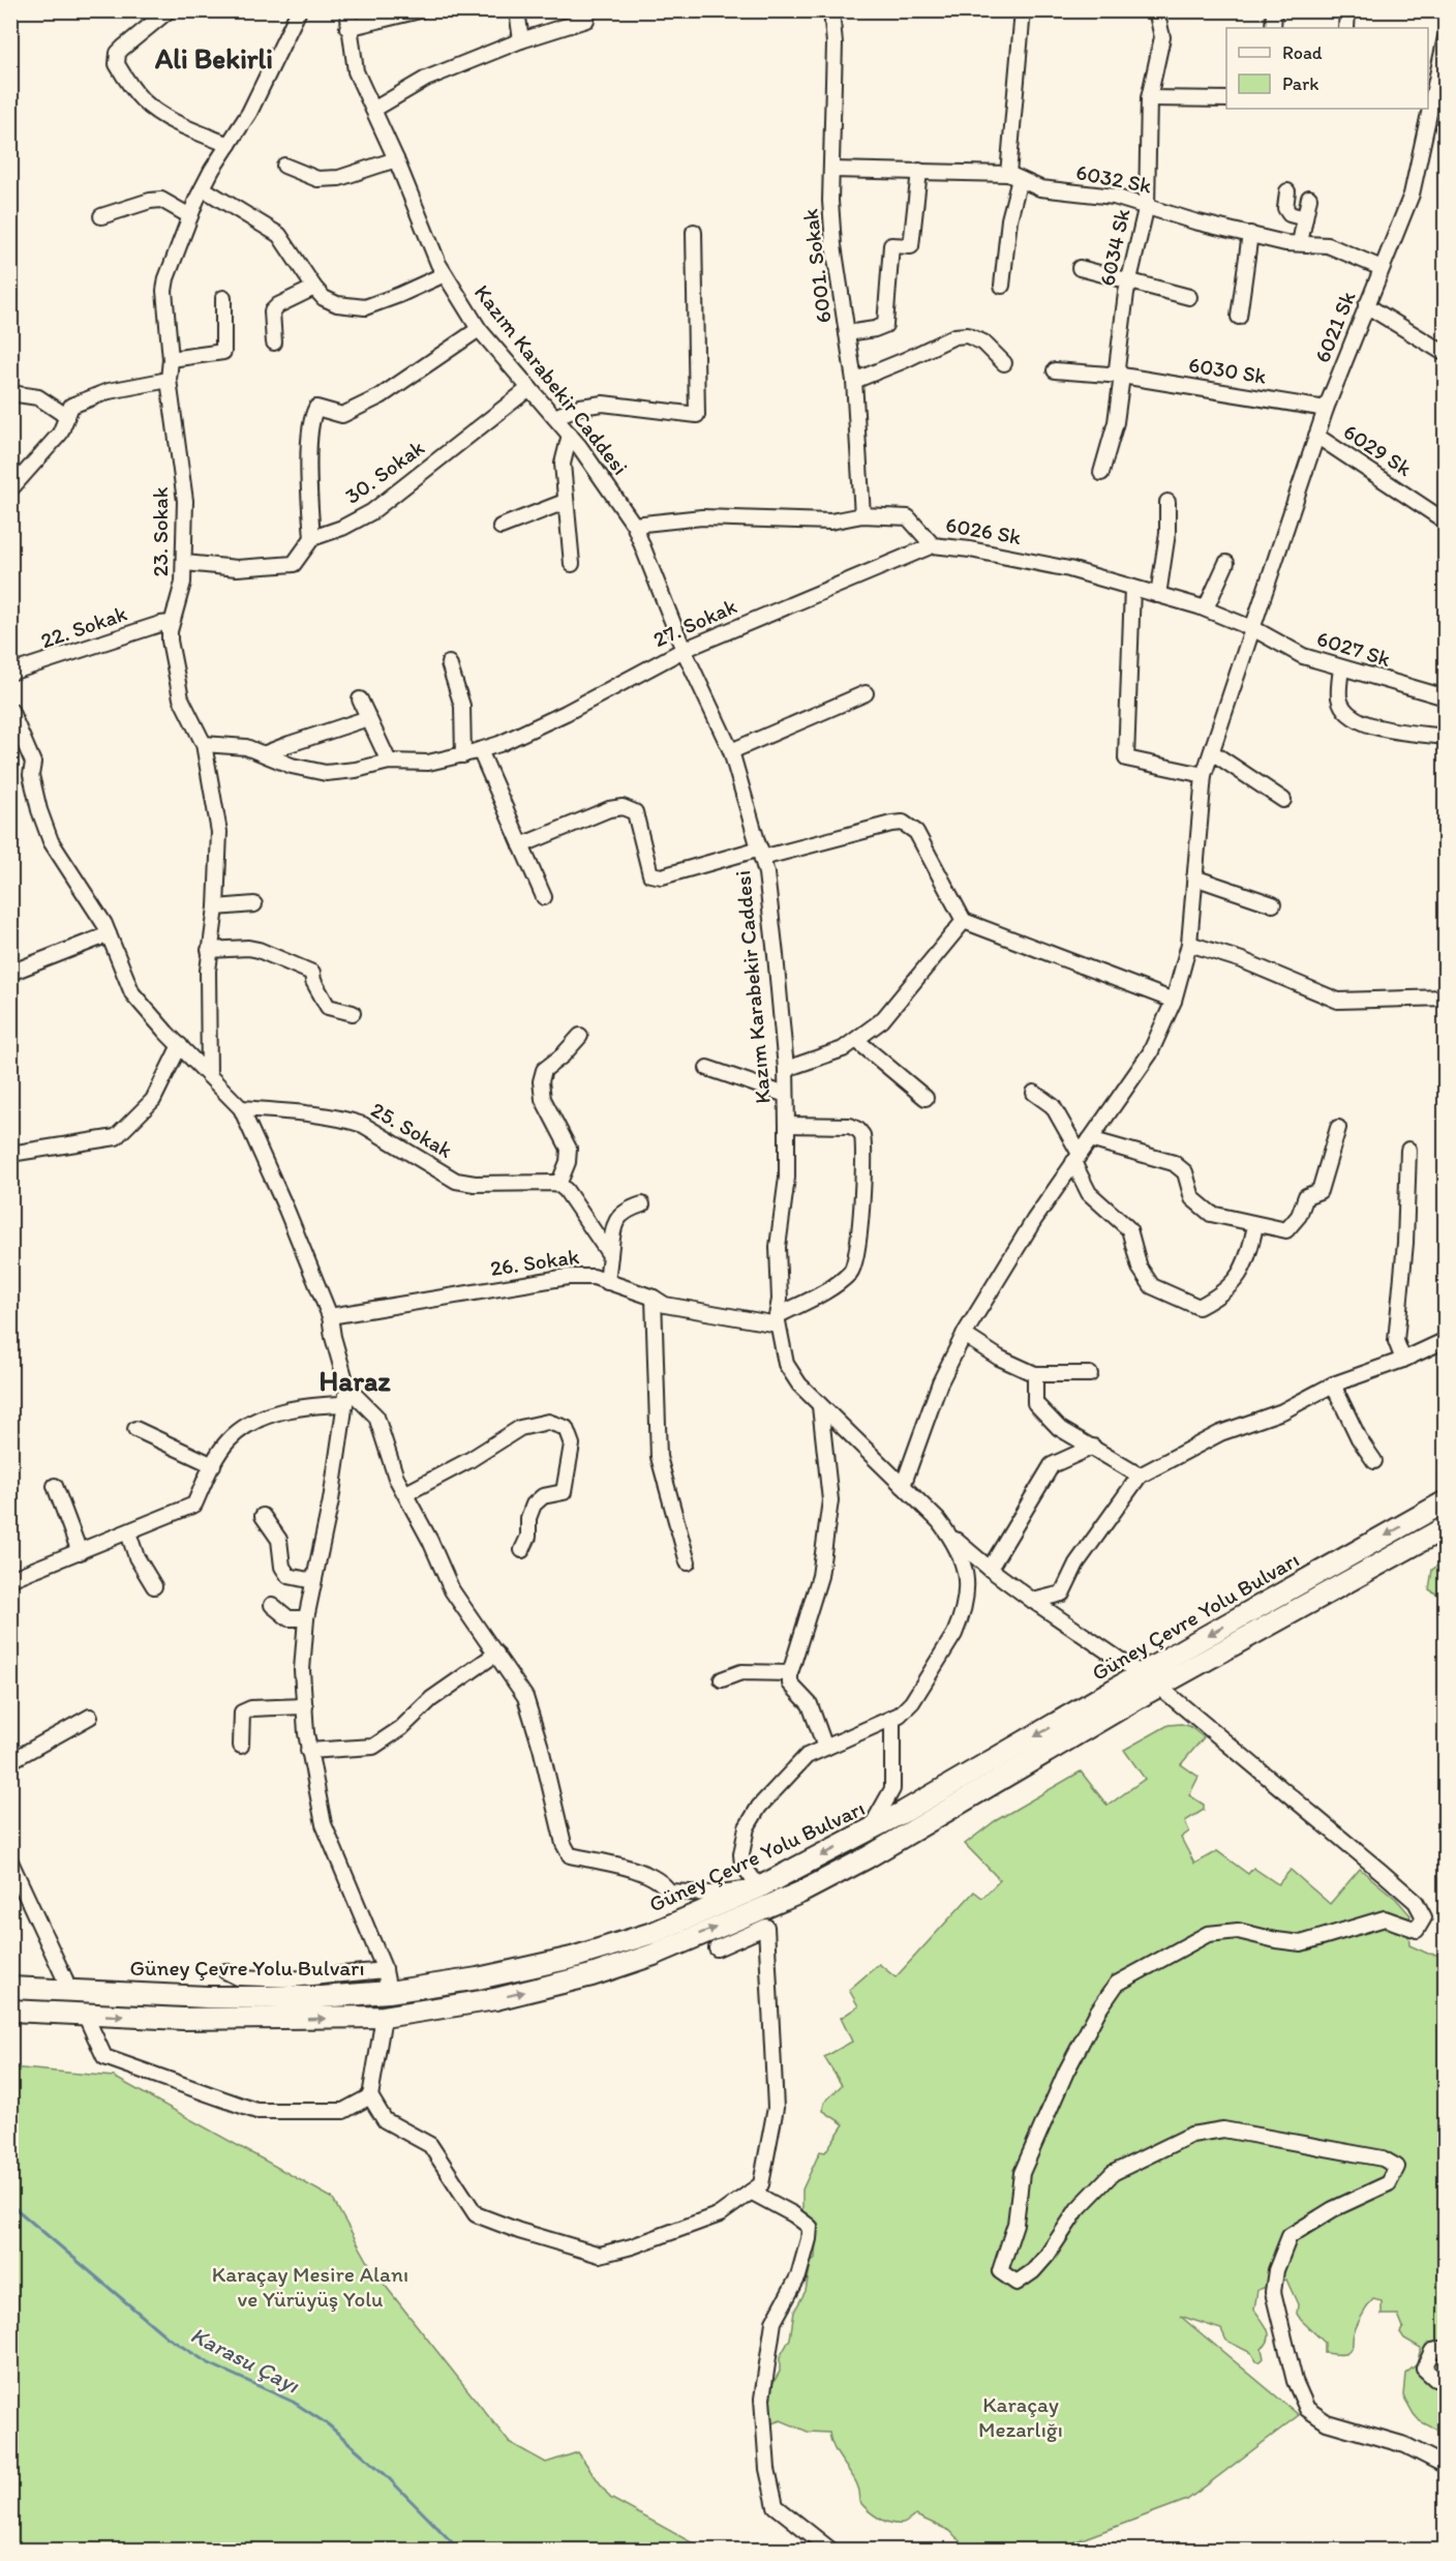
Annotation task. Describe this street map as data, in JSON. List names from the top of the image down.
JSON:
{
  "streets": {
    "highway": ["Güney Çevre Yolu Bulvarı"],
    "street": [
      "6032 Sk",
      "6034 Sk",
      "6001. Sokak",
      "6021 Sk",
      "6030 Sk",
      "Kazım Karabekir Caddesi",
      "6029 Sk",
      "30. Sokak",
      "6026 Sk",
      "23. Sokak",
      "27. Sokak",
      "22. Sokak",
      "6027 Sk",
      "25. Sokak",
      "26. Sokak"
    ]
  },
  "crossings": [
    ["6032 Sk", "6034 Sk"],
    ["6032 Sk", "6001. Sokak"],
    ["6032 Sk", "6021 Sk"],
    ["6034 Sk", "6030 Sk"],
    ["6001. Sokak", "6026 Sk"],
    ["6021 Sk", "6030 Sk"],
    ["6021 Sk", "Kazım Karabekir Caddesi"],
    ["6021 Sk", "6029 Sk"],
    ["6021 Sk", "6026 Sk"],
    ["6021 Sk", "6027 Sk"],
    ["Kazım Karabekir Caddesi", "30. Sokak"],
    ["Kazım Karabekir Caddesi", "6026 Sk"],
    ["Kazım Karabekir Caddesi", "27. Sokak"],
    ["Kazım Karabekir Caddesi", "26. Sokak"],
    ["Kazım Karabekir Caddesi", "Güney Çevre Yolu Bulvarı"],
    ["6026 Sk", "27. Sokak"],
    ["6026 Sk", "6027 Sk"],
    ["23. Sokak", "27. Sokak"],
    ["23. Sokak", "22. Sokak"]
  ],
  "districts": ["Ali Bekirli", "Haraz"],
  "water": ["Karasu Çayı"],
  "parks": ["Karaçay Mesire Alanı ve Yürüyüş Yolu", "Karaçay Mezarlığı"],
  "legend": ["Road", "Park"]
}
